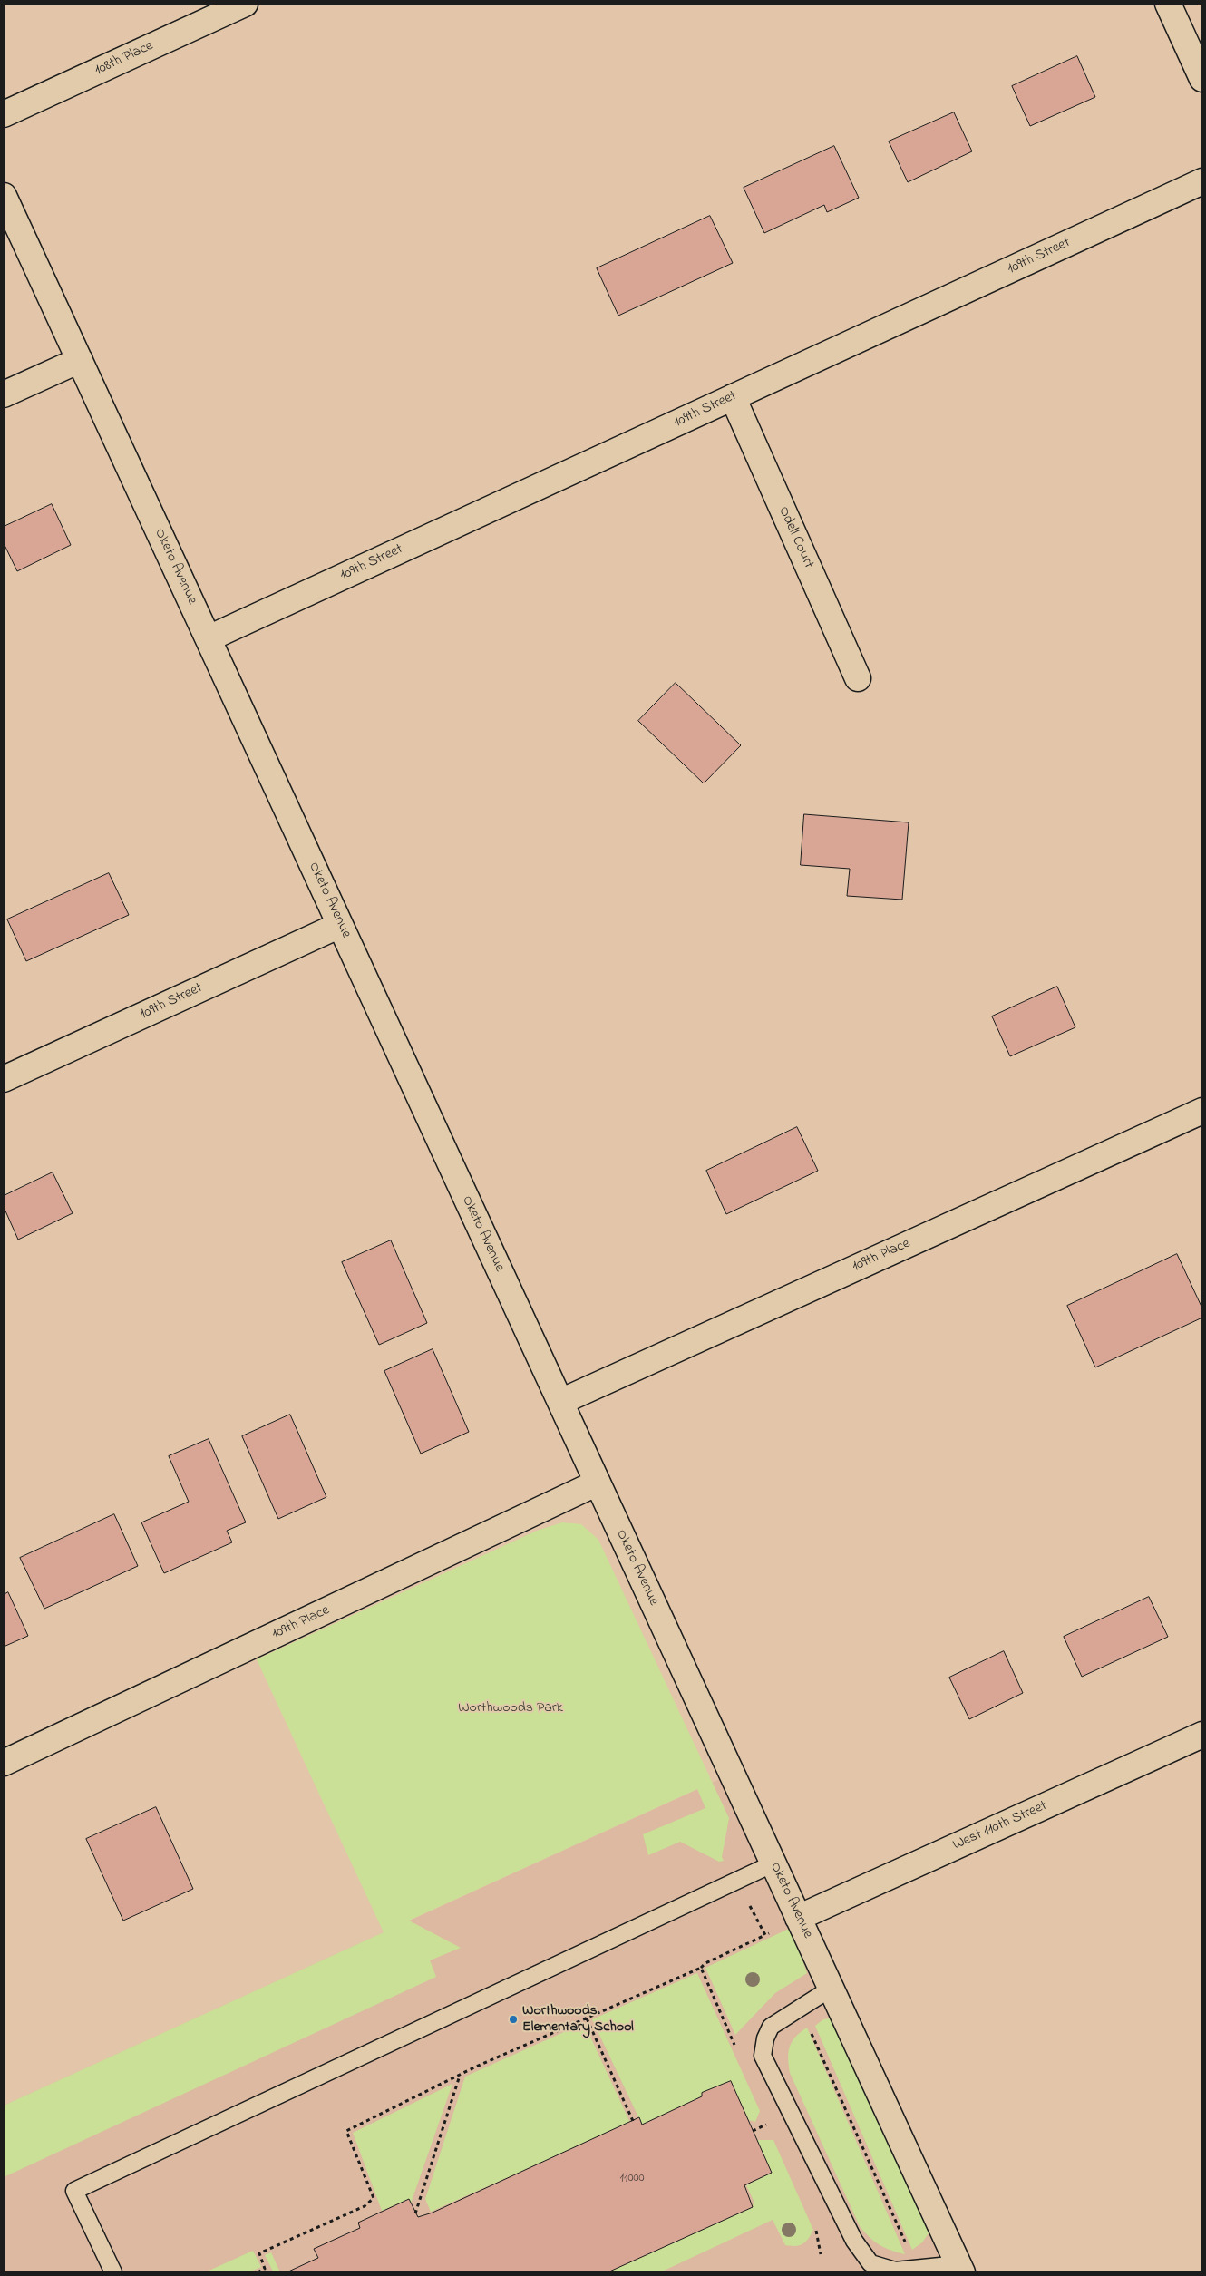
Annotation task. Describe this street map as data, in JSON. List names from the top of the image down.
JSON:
{
  "streets": {
    "street": [
      "108th Place",
      "109th Street",
      "Odell Court",
      "Oketo Avenue",
      "109th Place",
      "West 110th Street"
    ]
  },
  "crossings": [
    ["109th Street", "Odell Court"],
    ["109th Street", "Oketo Avenue"],
    ["Oketo Avenue", "109th Place"],
    ["Oketo Avenue", "West 110th Street"]
  ],
  "parks": ["Worthwoods Park"],
  "places": ["Worthwoods Elementary School"],
  "house_numbers": ["11000"]
}
